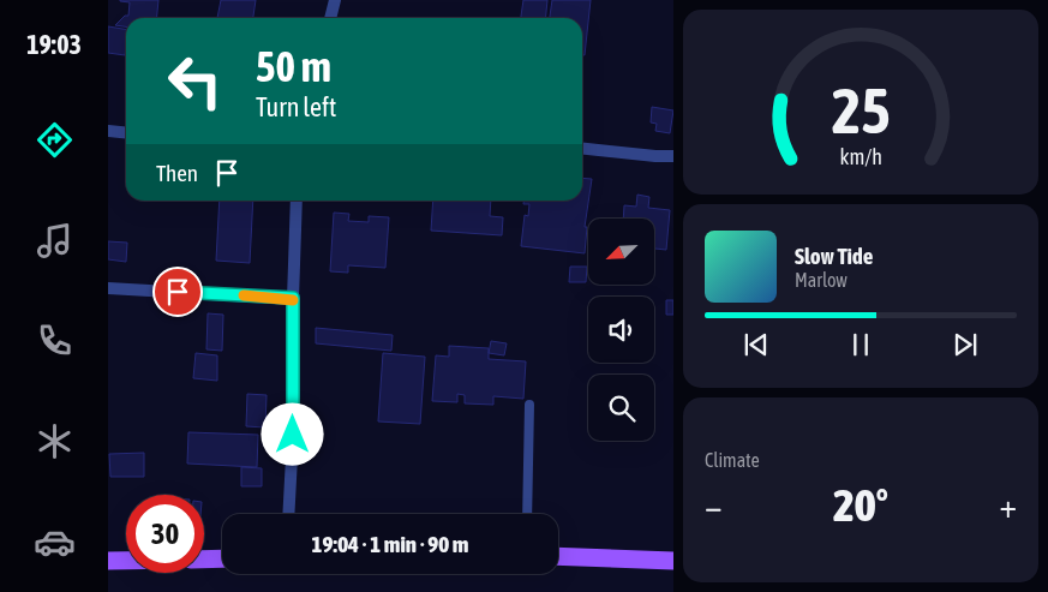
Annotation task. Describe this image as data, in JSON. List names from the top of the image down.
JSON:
{
  "north": "bottom left",
  "page": {
    "tabs": "19:03",
    "turn": ["50 m", "Turn left"],
    "then": "Then",
    "song": ["Slow Tide", "Marlow"],
    "tile": "Climate",
    "heat": ["−", "20°", "+"],
    "limit": "30",
    "trip": "19:04 · 1 min · 90 m",
    "gauge": ["25", "km/h"]
  }
}
